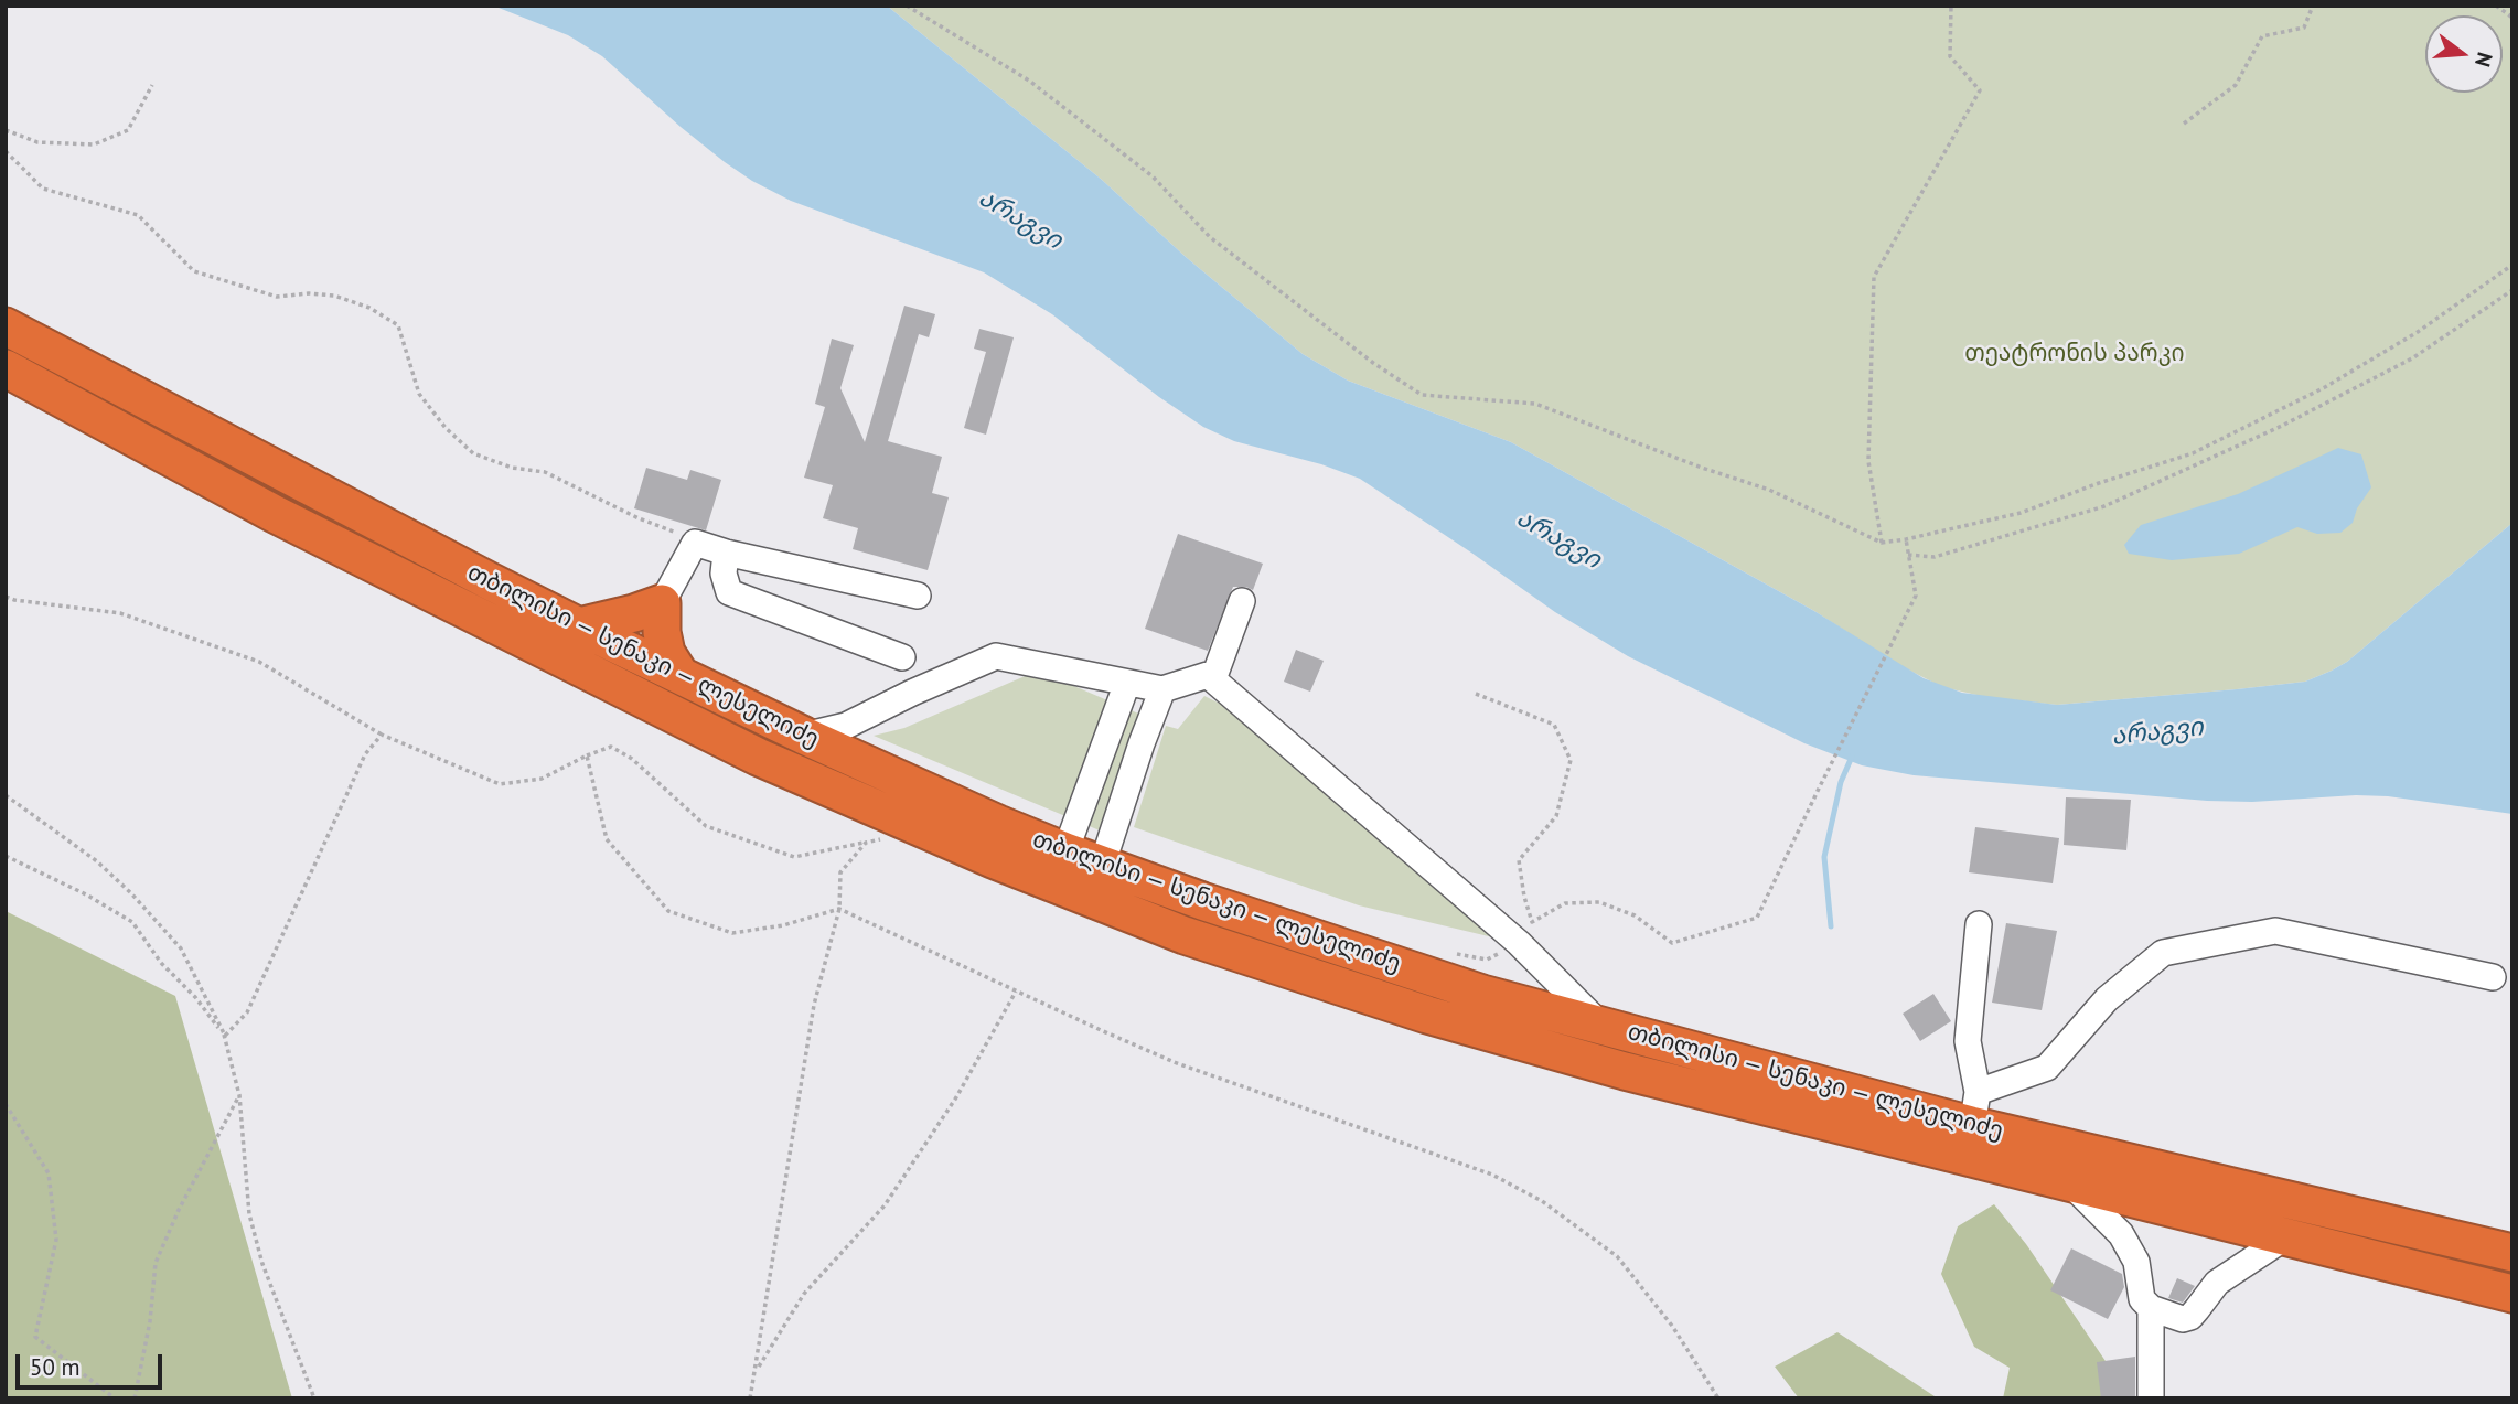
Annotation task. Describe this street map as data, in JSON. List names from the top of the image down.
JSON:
{
  "streets": {
    "highway": ["თბილისი — სენაკი — ლესელიძე"]
  },
  "water": ["არაგვი"],
  "parks": ["თეატრონის პარკი"],
  "scale_bar": "50 m",
  "north": "right"
}
